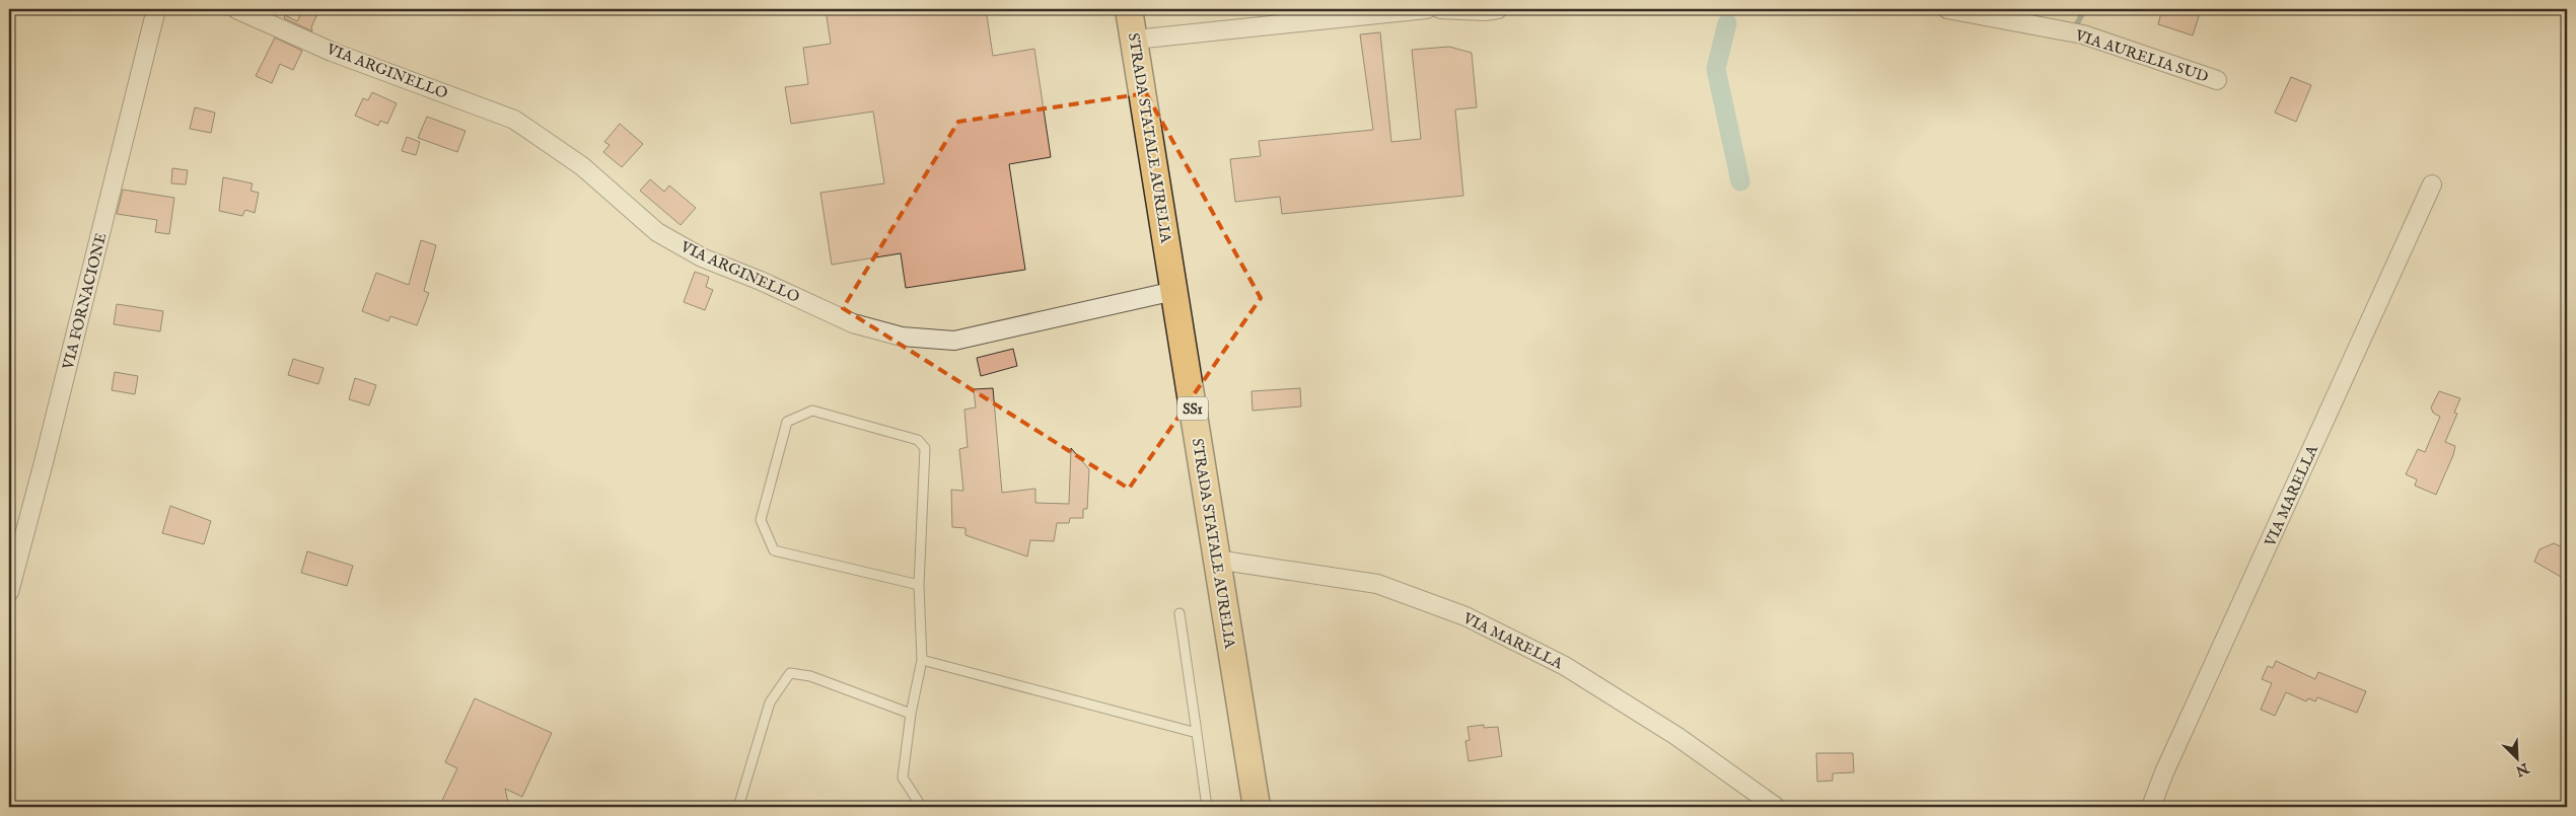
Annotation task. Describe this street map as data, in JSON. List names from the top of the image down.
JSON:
{
  "streets": {
    "main road": ["STRADA STATALE AURELIA", "SS1"],
    "street": [
      "VIA AURELIA SUD",
      "VIA ARGINELLO",
      "VIA FORNACIONE",
      "VIA MARELLA"
    ]
  },
  "crossings": [
    ["VIA ARGINELLO", "STRADA STATALE AURELIA"],
    ["STRADA STATALE AURELIA", "VIA MARELLA"]
  ],
  "north": "bottom right"
}
